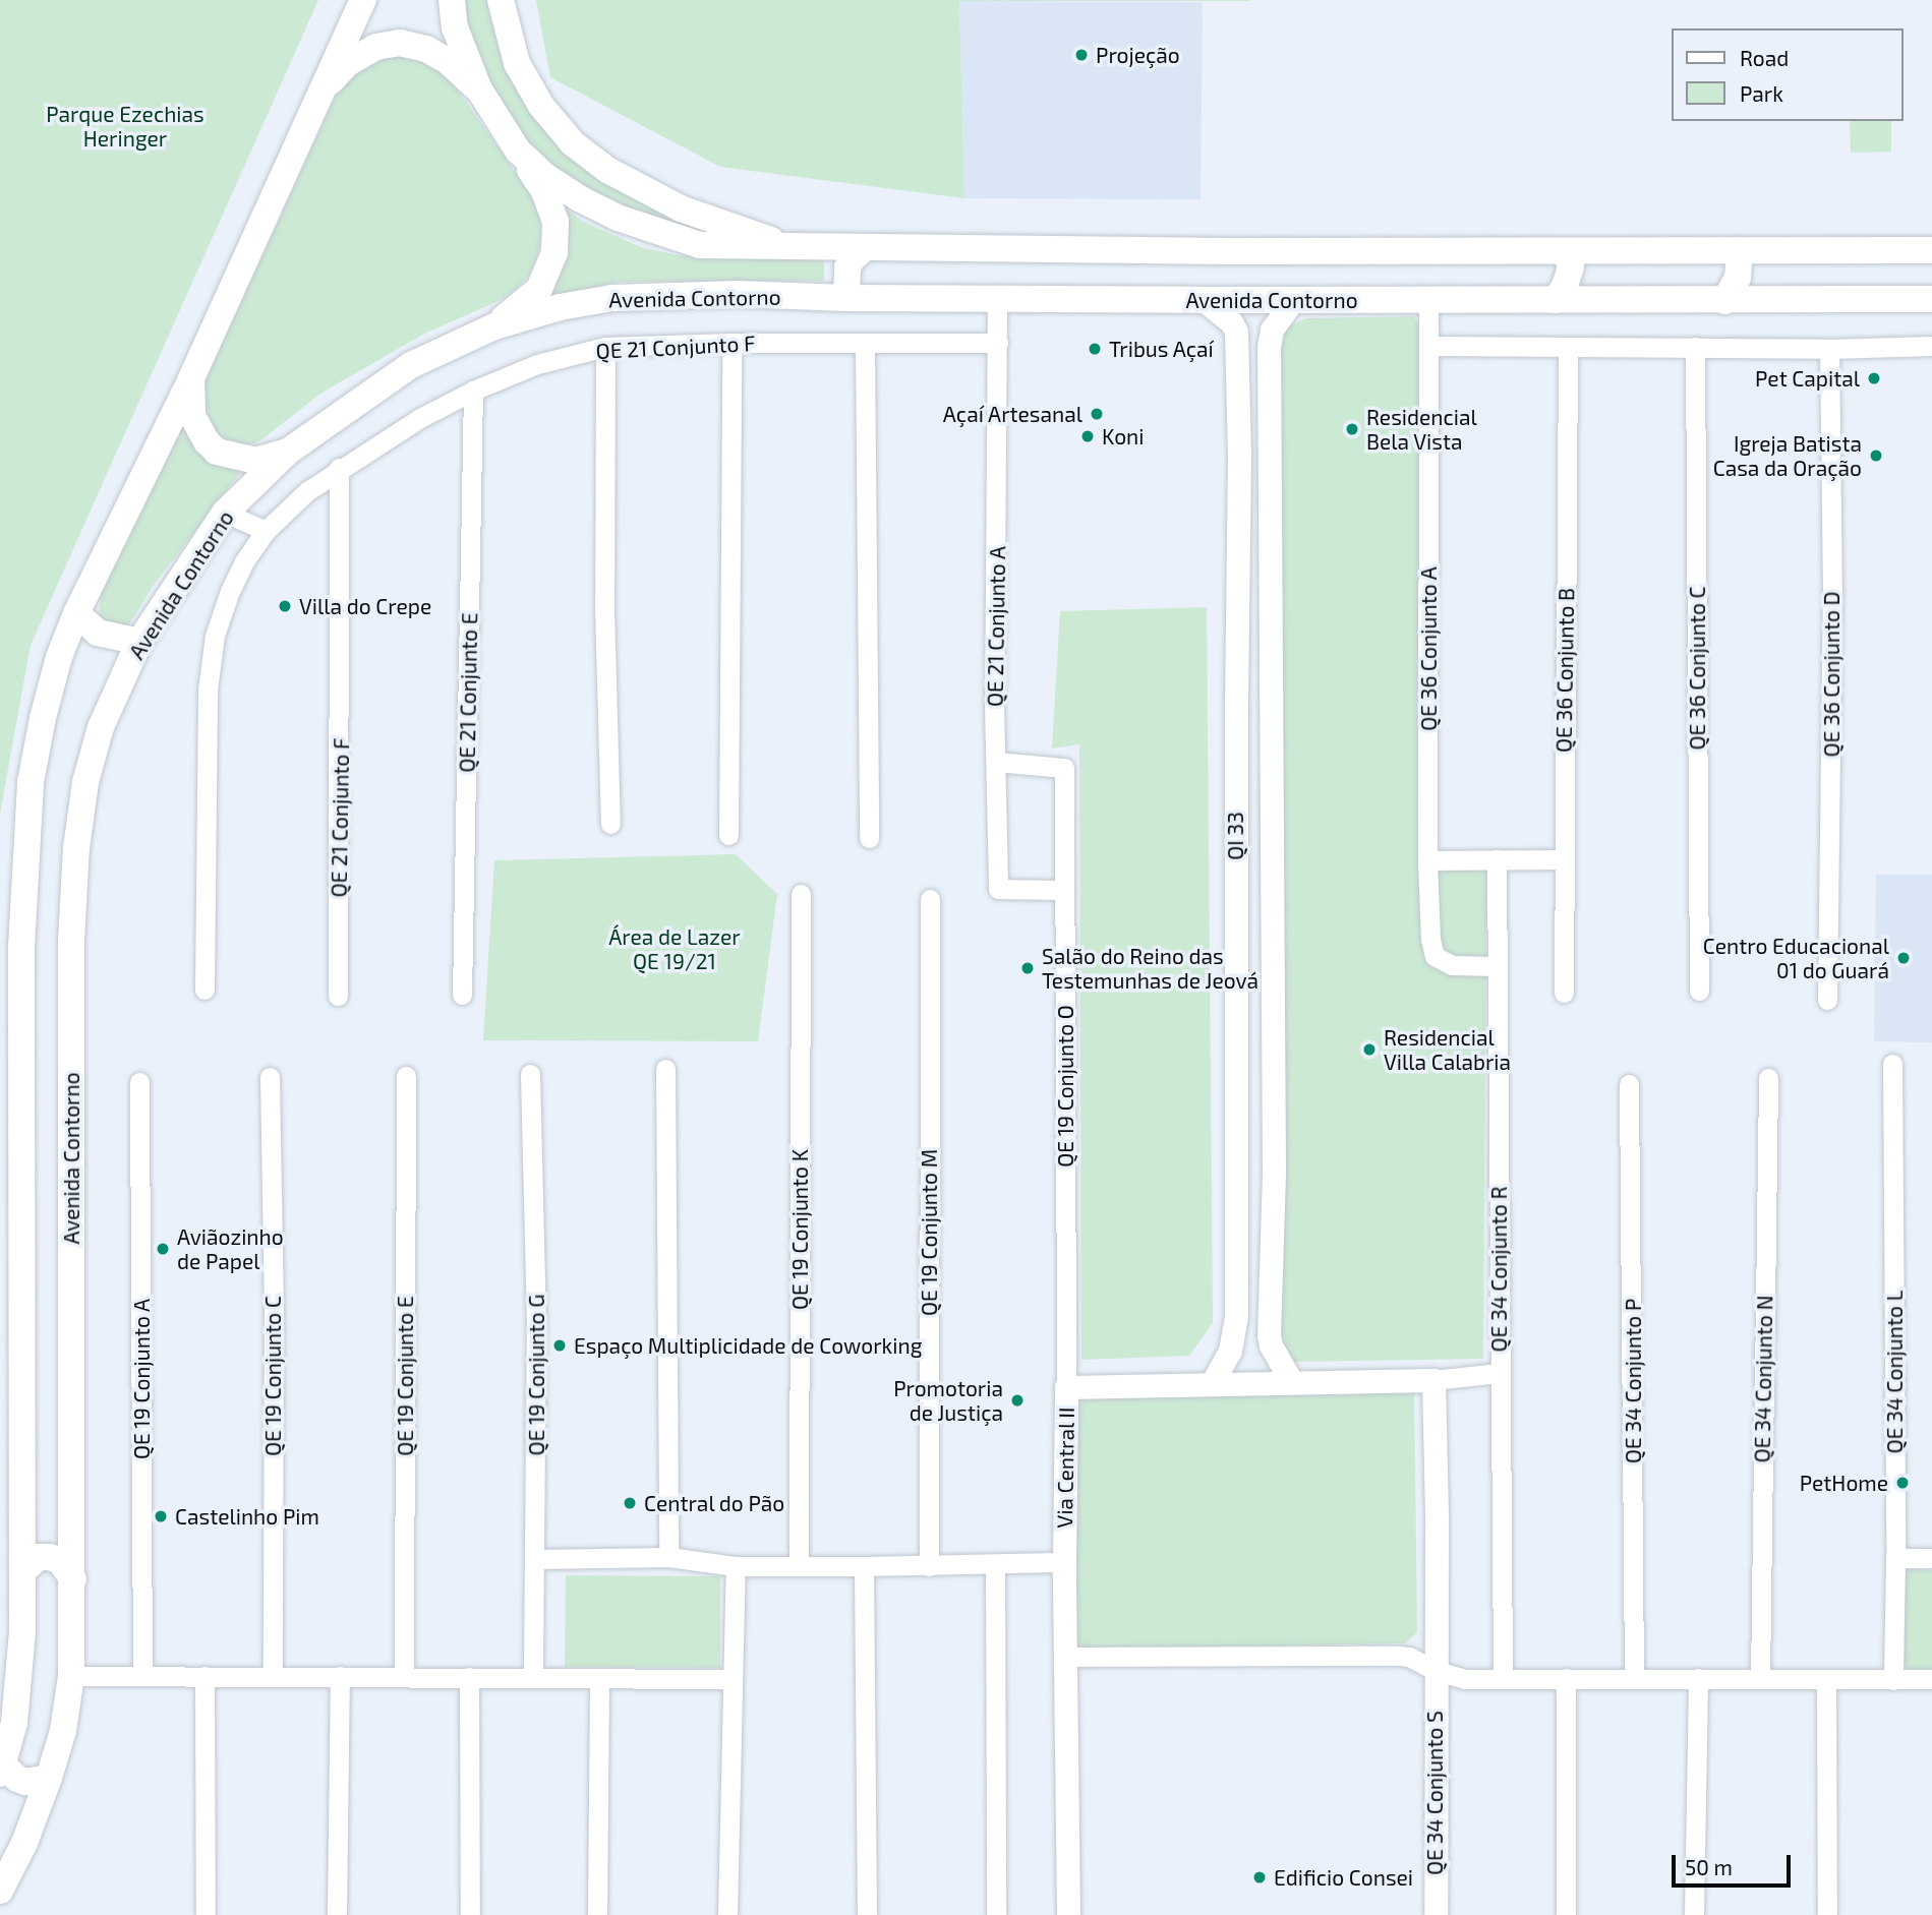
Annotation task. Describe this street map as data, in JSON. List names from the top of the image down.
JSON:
{
  "streets": {
    "main road": ["Avenida Contorno"],
    "street": [
      "QE 21 Conjunto F",
      "QE 21 Conjunto A",
      "QE 36 Conjunto A",
      "QE 36 Conjunto C",
      "QE 36 Conjunto B",
      "QE 36 Conjunto D",
      "QE 21 Conjunto E",
      "QI 33",
      "QE 19 Conjunto O",
      "QE 19 Conjunto K",
      "QE 19 Conjunto M",
      "QE 34 Conjunto R",
      "QE 34 Conjunto L",
      "QE 19 Conjunto G",
      "QE 19 Conjunto C",
      "QE 19 Conjunto E",
      "QE 19 Conjunto A",
      "QE 34 Conjunto N",
      "QE 34 Conjunto P",
      "Via Central II",
      "QE 34 Conjunto S"
    ]
  },
  "crossings": [
    ["Avenida Contorno", "QE 21 Conjunto A"],
    ["Avenida Contorno", "QE 36 Conjunto A"],
    ["Avenida Contorno", "QI 33"],
    ["QE 21 Conjunto F", "QE 21 Conjunto A"],
    ["QE 21 Conjunto F", "QE 21 Conjunto E"],
    ["QE 21 Conjunto A", "QE 19 Conjunto O"],
    ["QE 36 Conjunto A", "QE 34 Conjunto R"],
    ["QI 33", "Via Central II"],
    ["QE 19 Conjunto O", "Via Central II"],
    ["QE 34 Conjunto R", "Via Central II"]
  ],
  "parks": ["Parque Ezechias Heringer", "Área de Lazer QE 19/21"],
  "places": [
    "Projeção",
    "Tribus Açaí",
    "Pet Capital",
    "Açaí Artesanal",
    "Residencial Bela Vista",
    "Koni",
    "Igreja Batista Casa da Oração",
    "Villa do Crepe",
    "Centro Educacional 01 do Guará",
    "Salão do Reino das Testemunhas de Jeová",
    "Residencial Villa Calabria",
    "Aviãozinho de Papel",
    "Espaço Multiplicidade de Coworking",
    "Promotoria de Justiça",
    "PetHome",
    "Central do Pão",
    "Castelinho Pim",
    "Edificio Consei"
  ],
  "legend": ["Road", "Park"],
  "scale_bar": "50 m"
}
